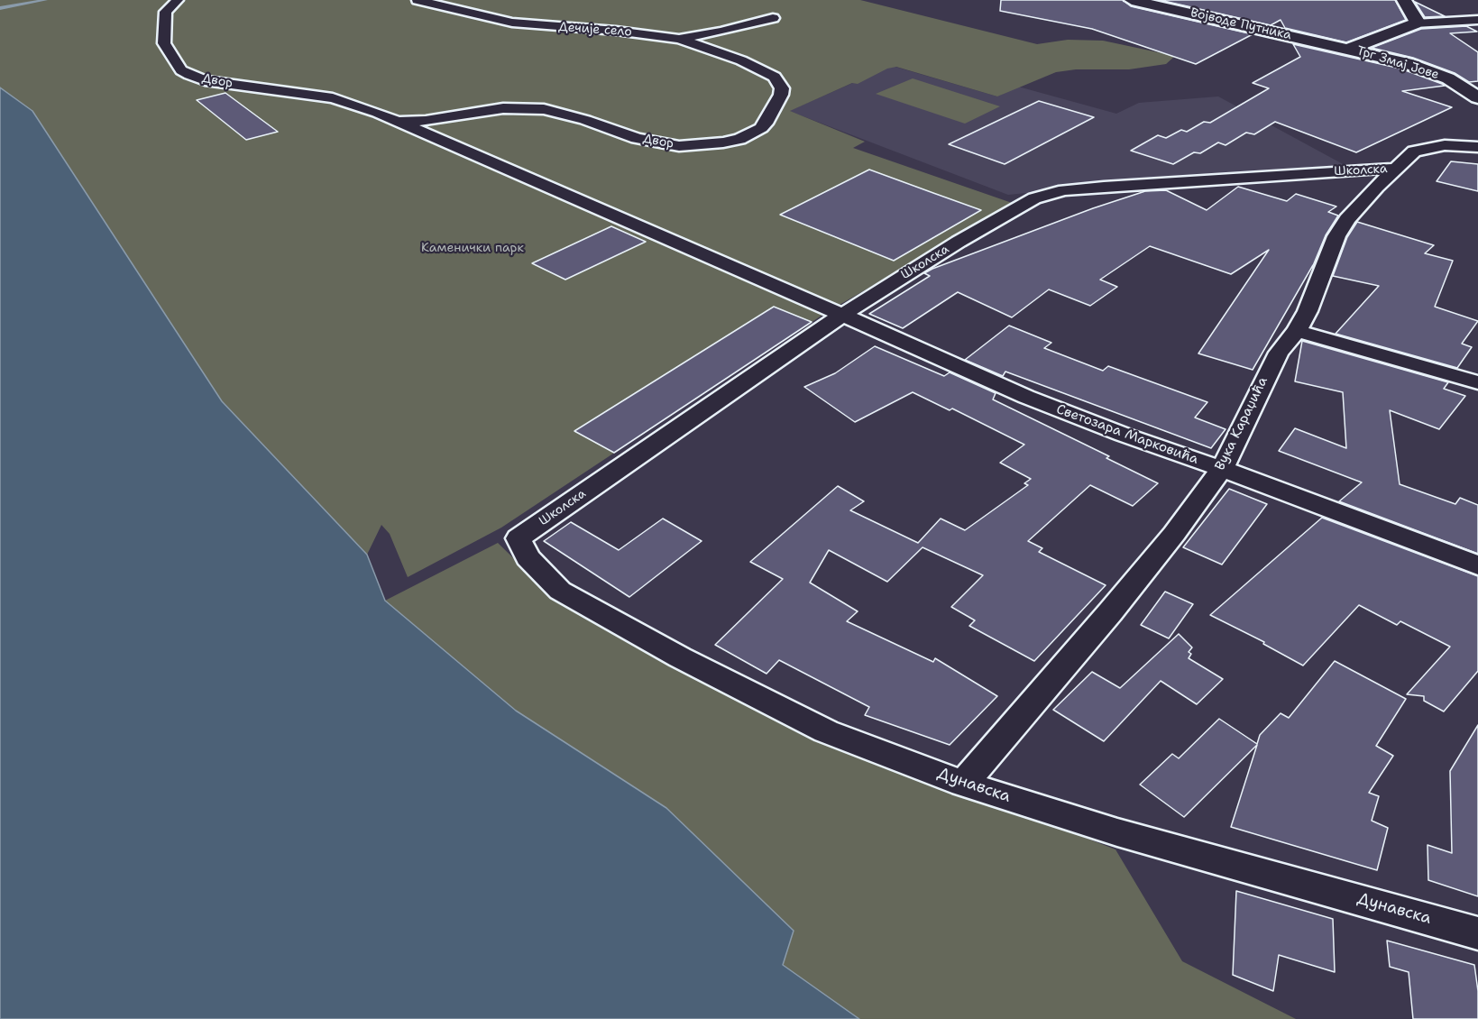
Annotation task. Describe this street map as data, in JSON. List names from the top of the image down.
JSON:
{
  "streets": {
    "main road": ["Војводе Путника", "Трг Змај Јове"],
    "street": [
      "Дечије село",
      "Двор",
      "Школска",
      "Вука Караџића",
      "Светозара Марковића",
      "Дунавска"
    ]
  },
  "crossings": [
    ["Војводе Путника", "Трг Змај Јове"],
    ["Дечије село", "Двор"],
    ["Двор", "Школска"],
    ["Двор", "Светозара Марковића"],
    ["Школска", "Вука Караџића"],
    ["Школска", "Светозара Марковића"],
    ["Школска", "Дунавска"],
    ["Вука Караџића", "Светозара Марковића"],
    ["Вука Караџића", "Дунавска"]
  ],
  "parks": ["Каменички парк"]
}
